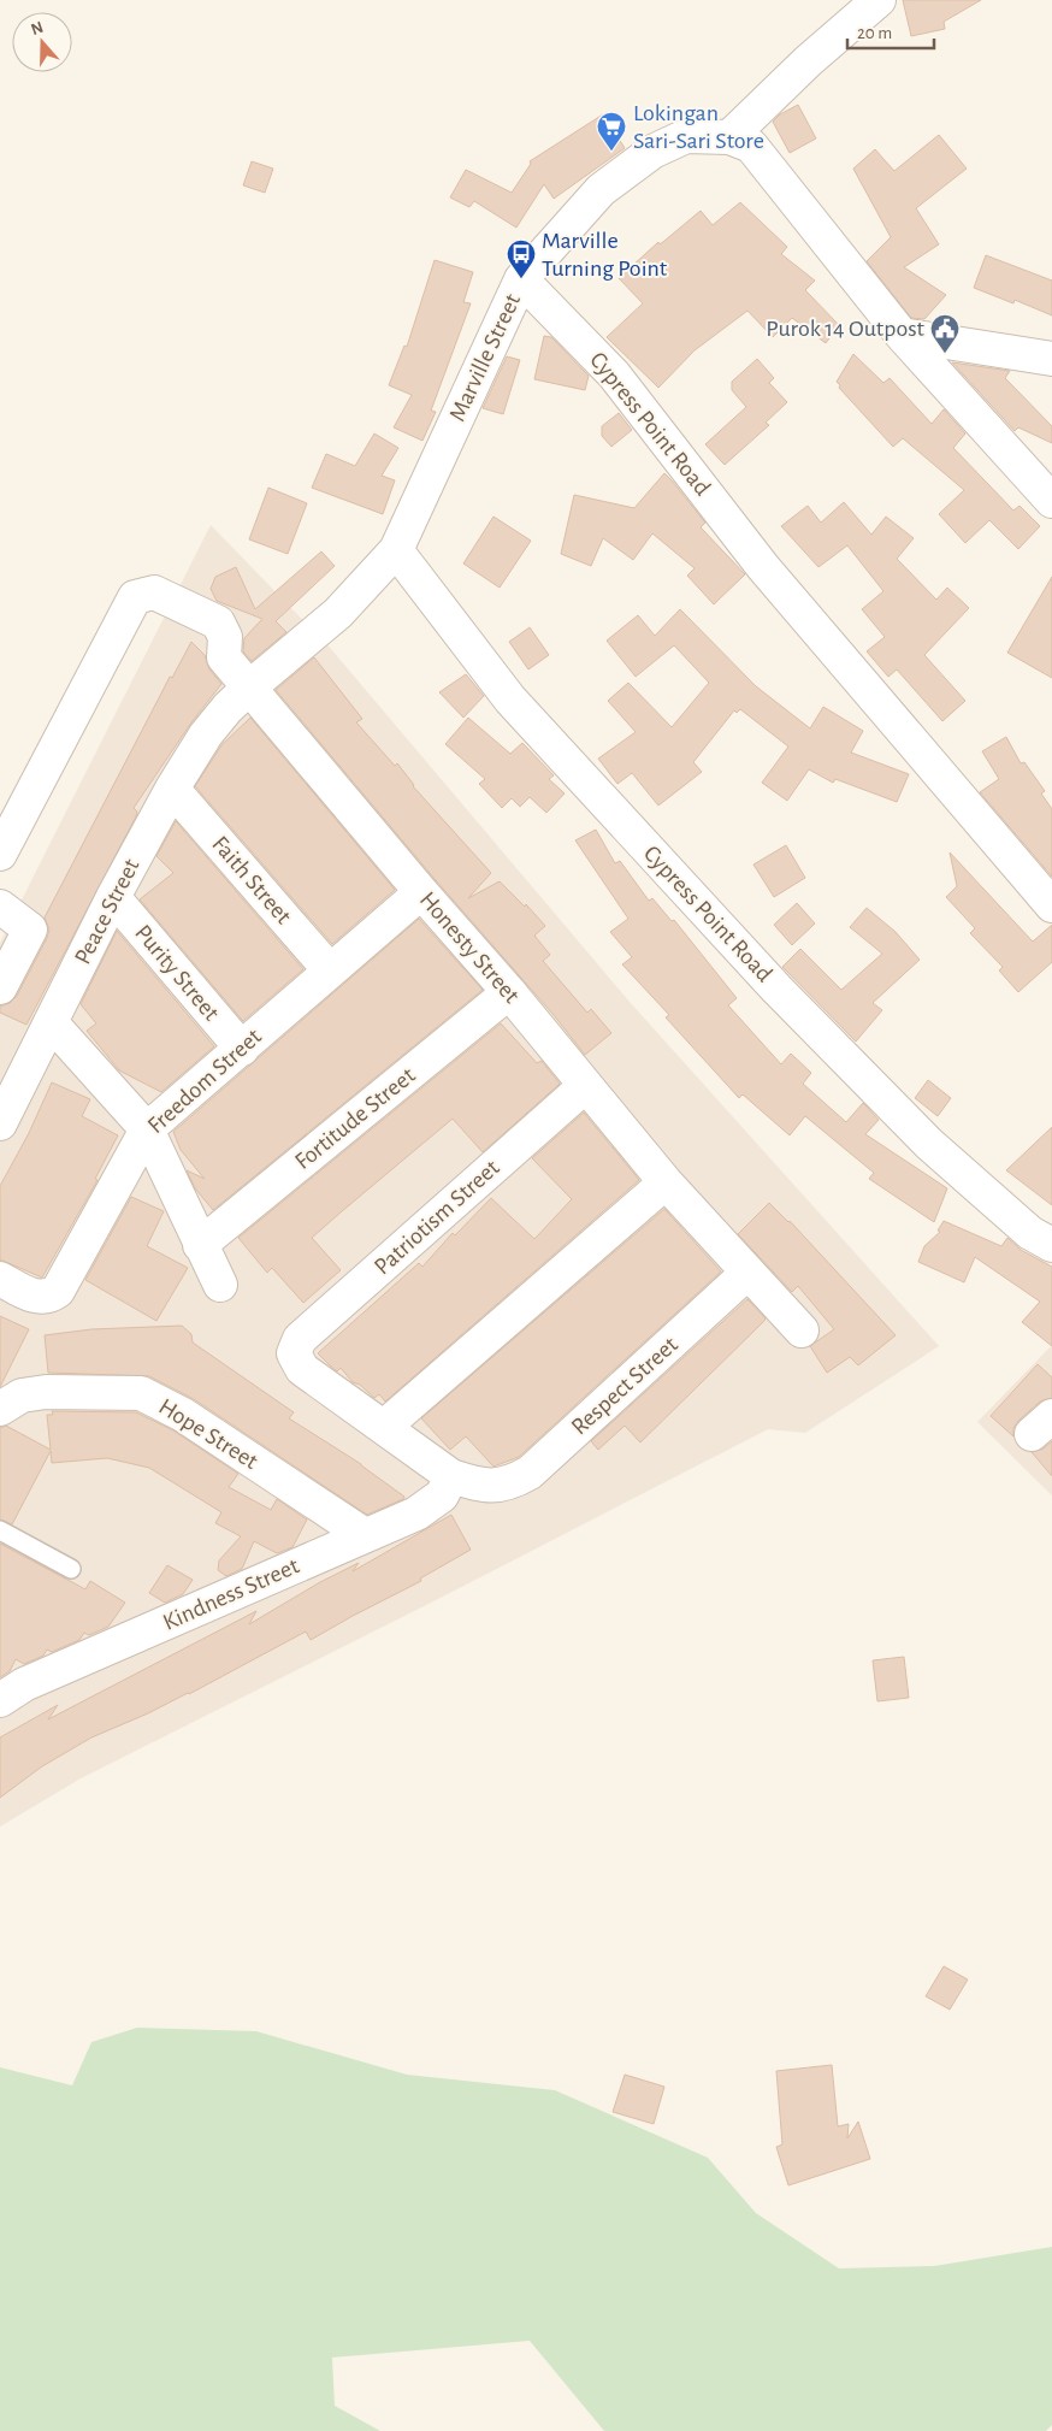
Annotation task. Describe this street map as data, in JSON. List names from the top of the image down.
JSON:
{
  "streets": {
    "street": [
      "Marville Street",
      "Cypress Point Road",
      "Faith Street",
      "Peace Street",
      "Honesty Street",
      "Purity Street",
      "Freedom Street",
      "Fortitude Street",
      "Patriotism Street",
      "Respect Street",
      "Hope Street",
      "Kindness Street"
    ]
  },
  "crossings": [
    ["Marville Street", "Cypress Point Road"],
    ["Marville Street", "Peace Street"],
    ["Marville Street", "Honesty Street"],
    ["Faith Street", "Peace Street"],
    ["Faith Street", "Freedom Street"],
    ["Peace Street", "Honesty Street"],
    ["Peace Street", "Purity Street"],
    ["Honesty Street", "Freedom Street"],
    ["Honesty Street", "Fortitude Street"],
    ["Honesty Street", "Patriotism Street"],
    ["Honesty Street", "Respect Street"],
    ["Purity Street", "Freedom Street"],
    ["Respect Street", "Kindness Street"],
    ["Hope Street", "Kindness Street"]
  ],
  "places": {
    "supermarket": ["Lokingan Sari-Sari Store"],
    "bus stop": ["Marville Turning Point"],
    "public building": ["Purok 14 Outpost"]
  },
  "scale_bar": "20 m",
  "north": "top"
}
